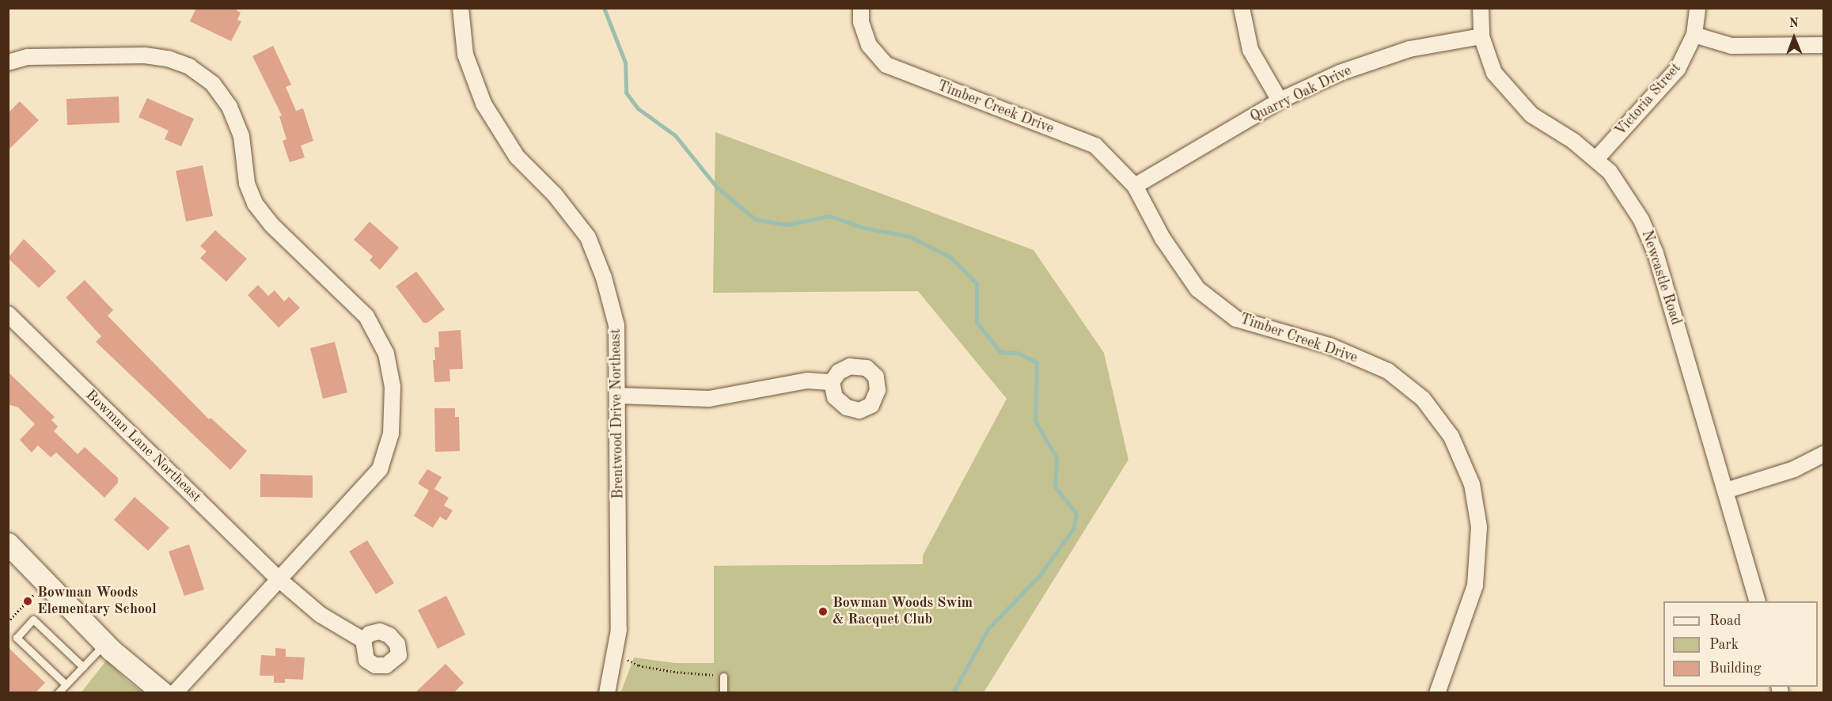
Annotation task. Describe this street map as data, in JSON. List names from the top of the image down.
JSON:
{
  "streets": {
    "street": [
      "Quarry Oak Drive",
      "Victoria Street",
      "Timber Creek Drive",
      "Newcastle Road",
      "Brentwood Drive Northeast",
      "Bowman Lane Northeast"
    ]
  },
  "crossings": [
    ["Quarry Oak Drive", "Timber Creek Drive"],
    ["Quarry Oak Drive", "Newcastle Road"],
    ["Victoria Street", "Newcastle Road"]
  ],
  "places": ["Bowman Woods Elementary School", "Bowman Woods Swim & Racquet Club"],
  "legend": ["Road", "Park", "Building"],
  "north": "top"
}
